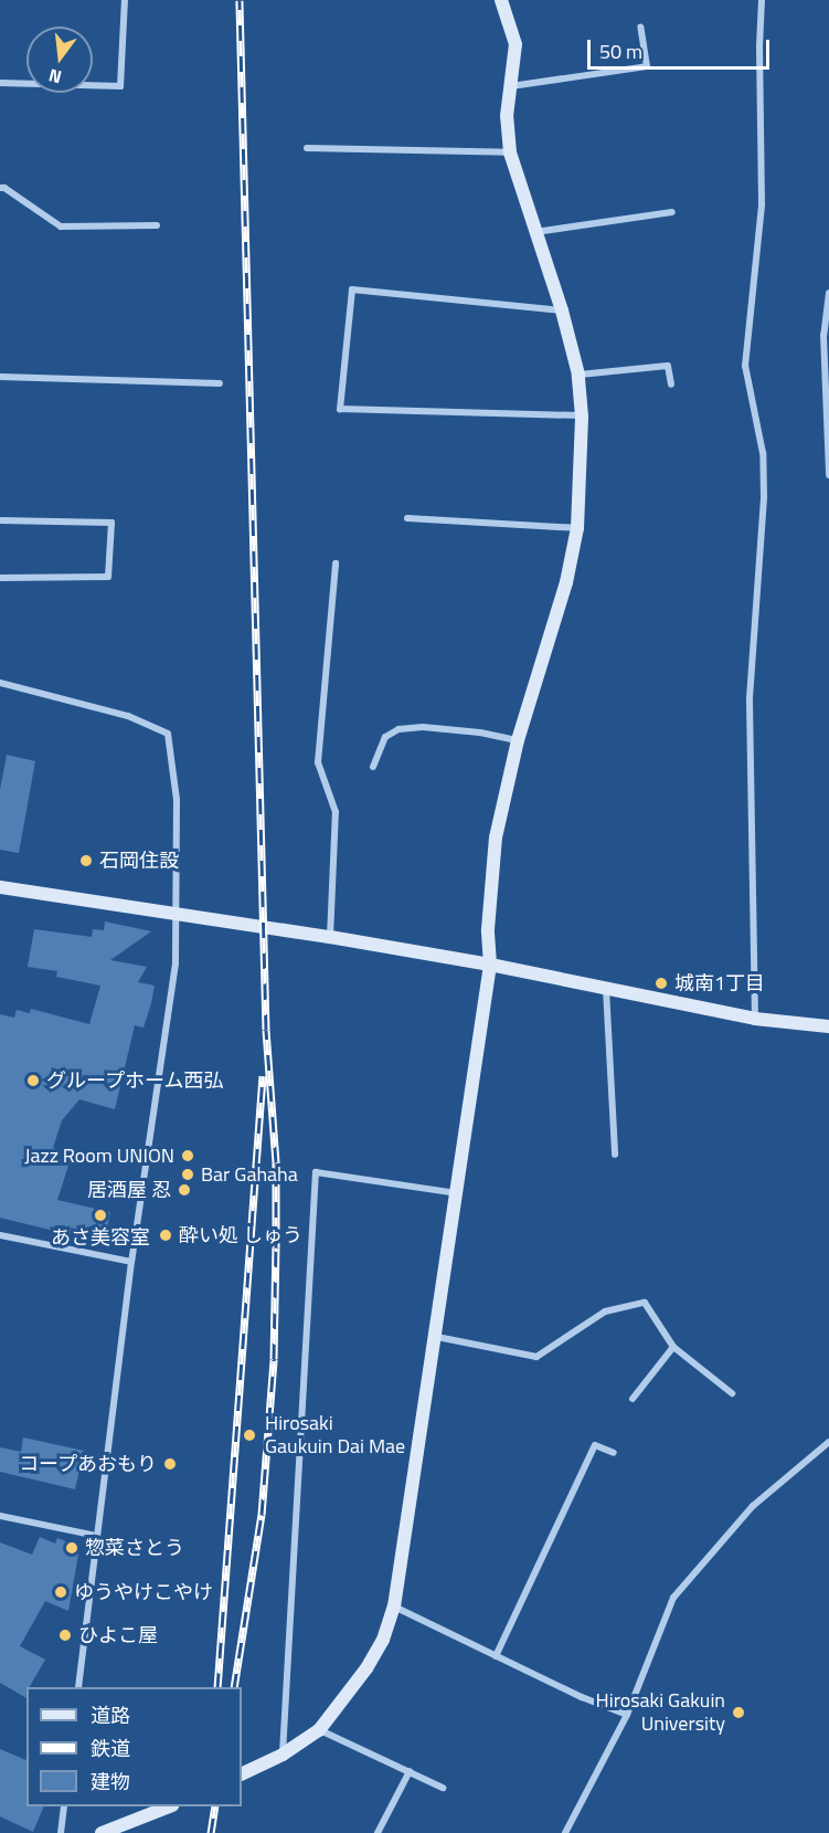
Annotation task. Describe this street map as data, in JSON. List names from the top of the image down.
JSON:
{
  "places": [
    "石岡住設",
    "城南1丁目",
    "グループホーム西弘",
    "Jazz Room UNION",
    "Bar Gahaha",
    "居酒屋 忍",
    "あさ美容室",
    "酔い処 しゅう",
    "Hirosaki Gaukuin Dai Mae",
    "コープあおもり",
    "惣菜さとう",
    "ゆうやけこやけ",
    "ひよこ屋",
    "Hirosaki Gakuin University"
  ],
  "legend": ["道路", "鉄道", "建物"],
  "scale_bar": "50 m",
  "north": "bottom"
}
